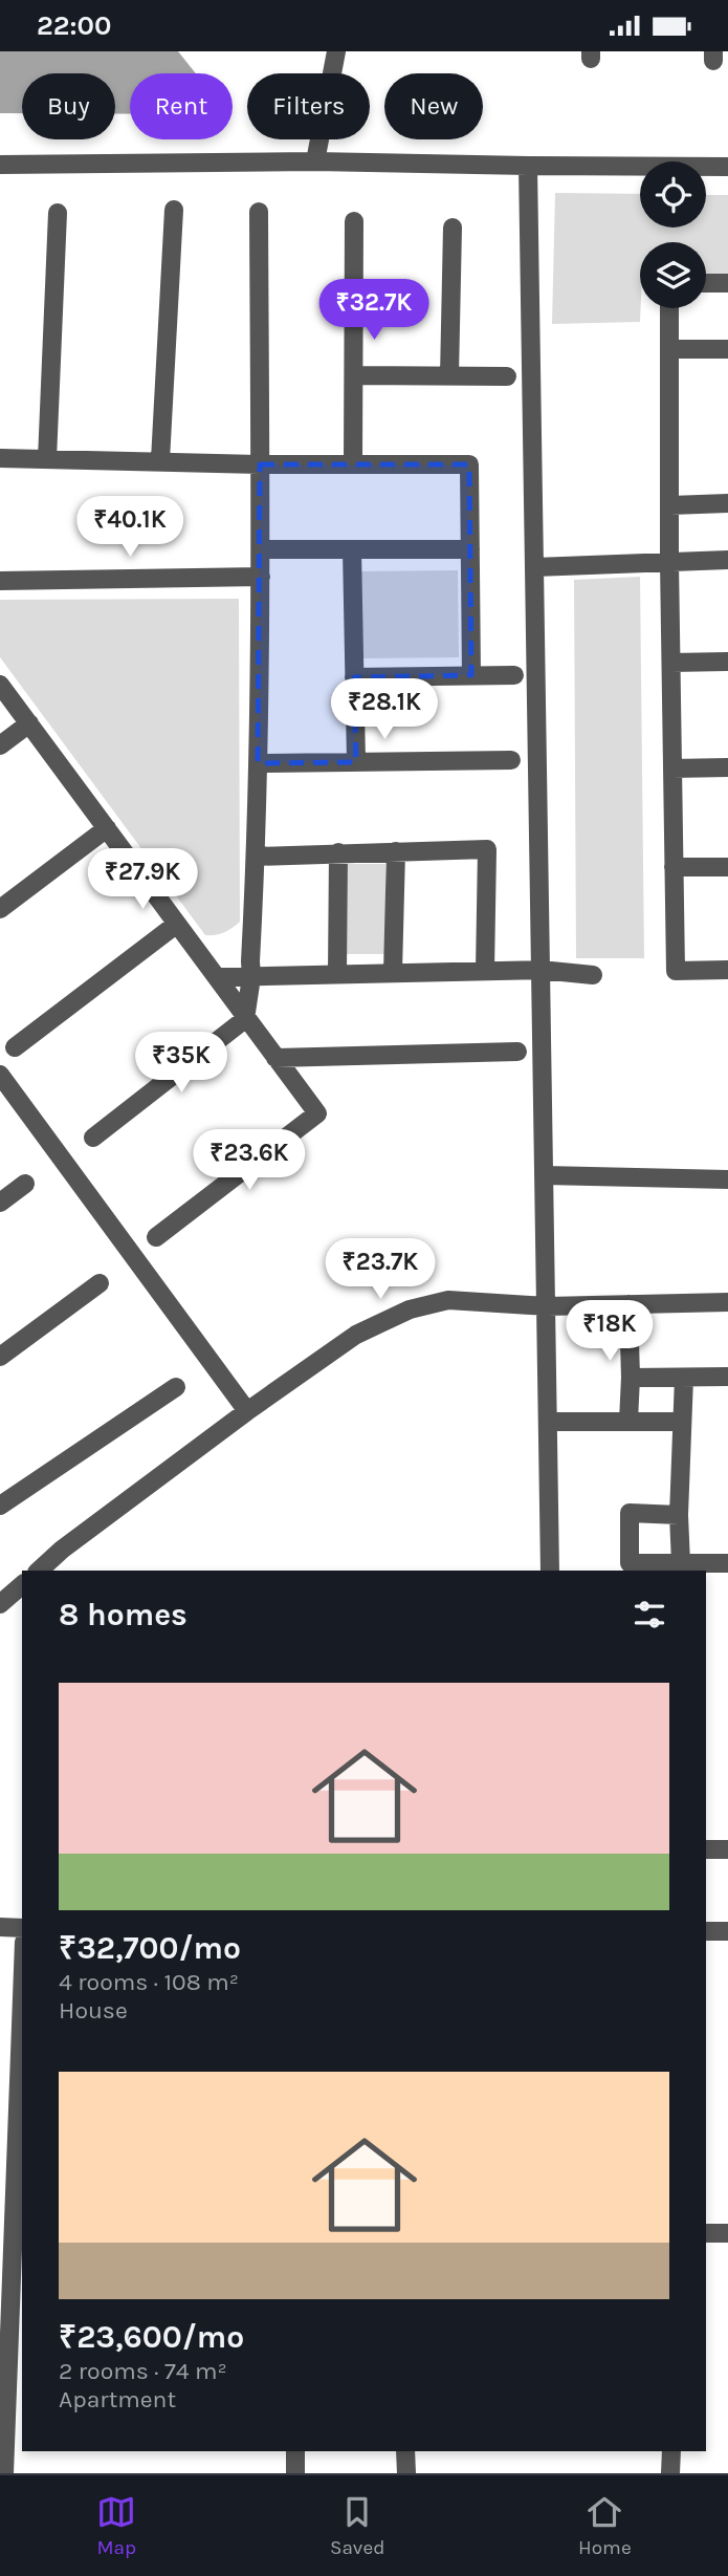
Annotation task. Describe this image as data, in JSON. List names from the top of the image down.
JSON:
{
  "page": {
    "status": "22:00",
    "chip": [
      "Buy",
      "Rent",
      "Filters",
      "New"
    ],
    "price": [
      "₹32.7K",
      "₹40.1K",
      "₹28.1K",
      "₹27.9K",
      "₹35K",
      "₹23.6K",
      "₹23.7K",
      "₹18K"
    ],
    "heading": "8 homes",
    "list": [
      {
        "name": "₹32,700/mo",
        "note": "4 rooms · 108 m² · House"
      },
      {
        "name": "₹23,600/mo",
        "note": "2 rooms · 74 m² · Apartment"
      }
    ],
    "tabs": ["Map", "Saved", "Home"]
  }
}
